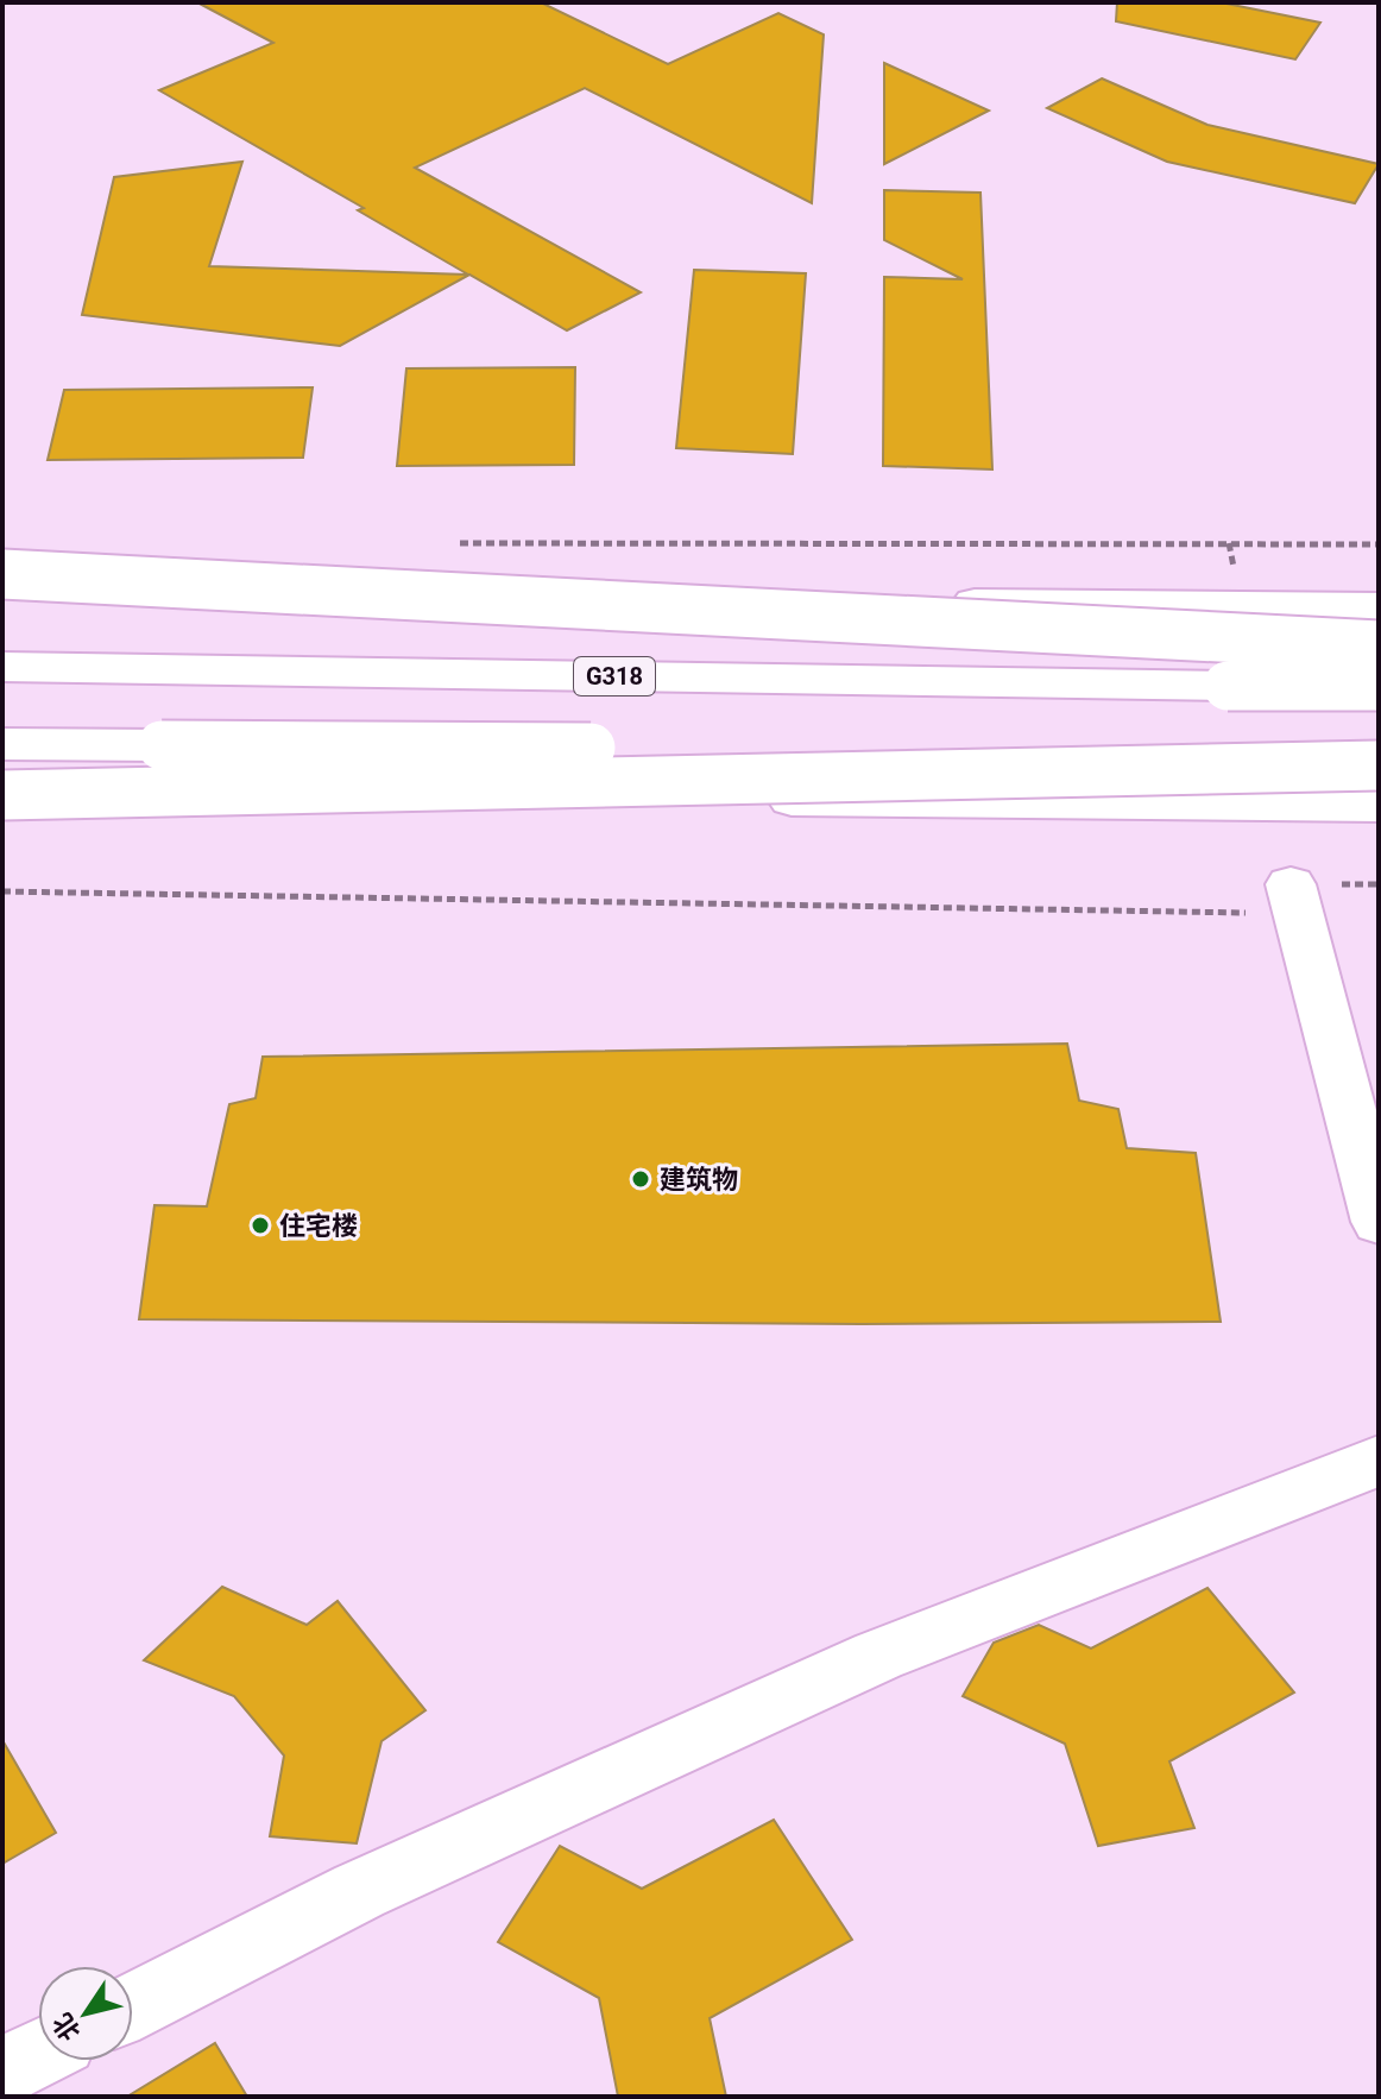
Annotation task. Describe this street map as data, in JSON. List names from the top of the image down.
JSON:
{
  "streets": {
    "main road": ["G318"]
  },
  "places": ["建筑物", "住宅楼"],
  "north": "bottom left"
}
